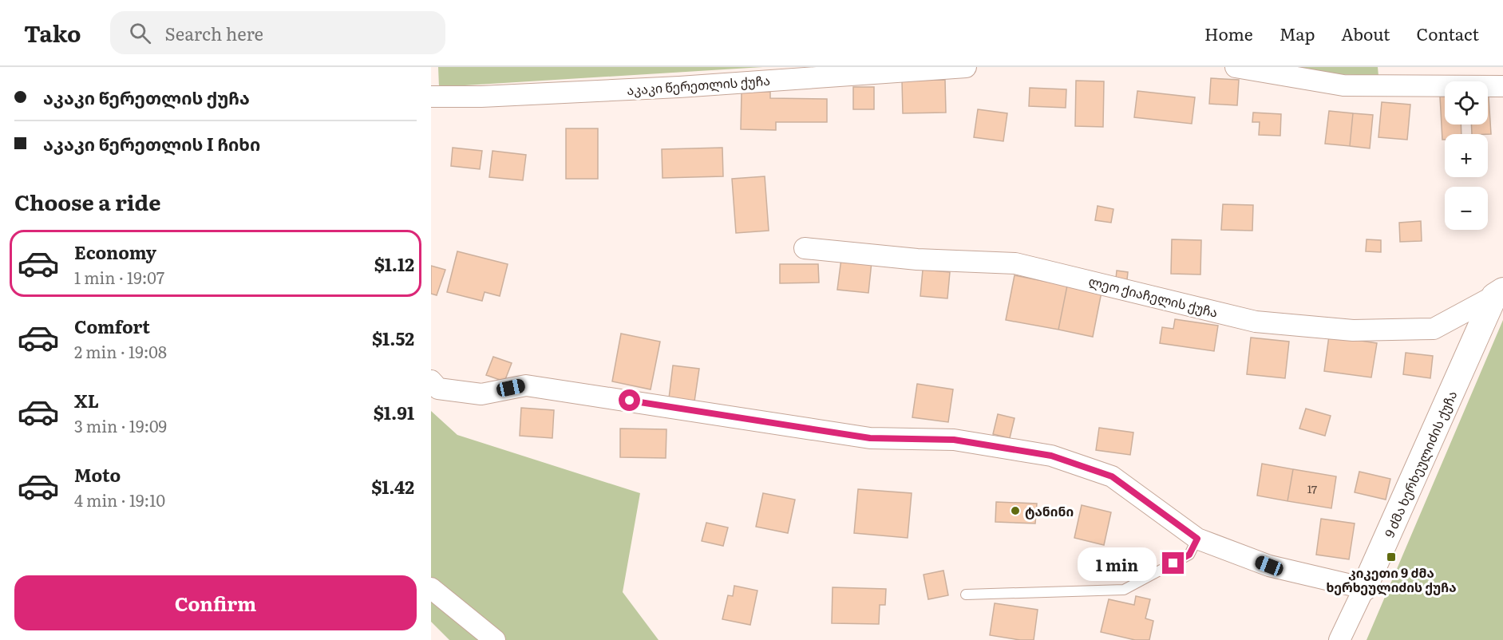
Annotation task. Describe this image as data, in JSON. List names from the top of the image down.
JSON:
{
  "streets": {
    "street": ["აკაკი წერეთლის ქუჩა", "ლეო ქიაჩელის ქუჩა", "9 ძმა ხერხეულიძის ქუჩა"]
  },
  "crossings": [
    ["ლეო ქიაჩელის ქუჩა", "9 ძმა ხერხეულიძის ქუჩა"]
  ],
  "places": {
    "other": ["ტანინი"],
    "transit": ["კიკეთი 9 ძმა ხერხეულიძის ქუჩა"]
  },
  "house_numbers": ["17"],
  "page": {
    "header": "Tako",
    "search": "Search here",
    "nav": [
      "Home",
      "Map",
      "About",
      "Contact"
    ],
    "banner": ["აკაკი წერეთლის ქუჩა", "აკაკი წერეთლის I ჩიხი"],
    "map_buttons": ["+", "−"],
    "heading": "Choose a ride",
    "list": [
      {
        "name": "Economy",
        "note": "1 min · 19:07",
        "value": "$1.12"
      },
      {
        "name": "Comfort",
        "note": "2 min · 19:08",
        "value": "$1.52"
      },
      {
        "name": "XL",
        "note": "3 min · 19:09",
        "value": "$1.91"
      },
      {
        "name": "Moto",
        "note": "4 min · 19:10",
        "value": "$1.42"
      }
    ],
    "bubble": "1 min",
    "buttons": "Confirm"
  }
}
